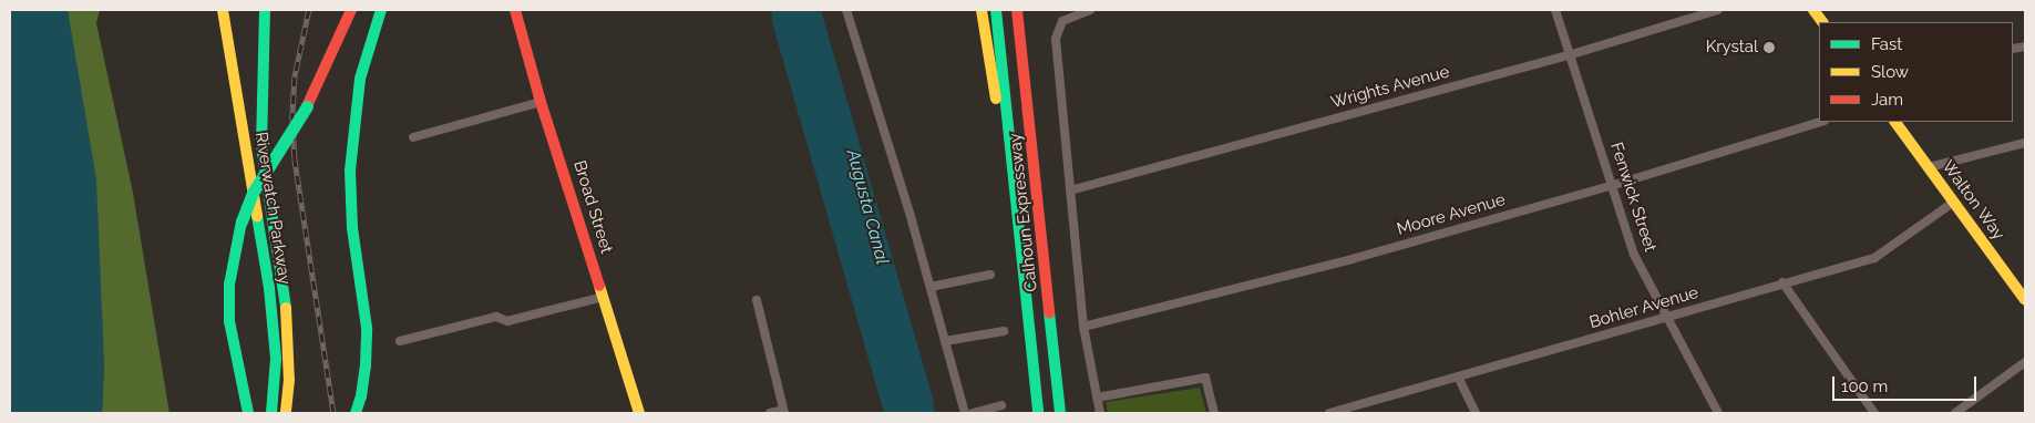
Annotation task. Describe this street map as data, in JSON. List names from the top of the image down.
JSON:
{
  "streets": {
    "main road": [
      "Walton Way",
      "Broad Street",
      "Riverwatch Parkway",
      "Calhoun Expressway"
    ],
    "street": [
      "Wrights Avenue",
      "Fenwick Street",
      "Moore Avenue",
      "Bohler Avenue"
    ]
  },
  "crossings": [
    ["Wrights Avenue", "Fenwick Street"],
    ["Fenwick Street", "Moore Avenue"],
    ["Fenwick Street", "Bohler Avenue"],
    ["Walton Way", "Bohler Avenue"]
  ],
  "water": ["Augusta Canal"],
  "places": ["Krystal"],
  "legend": ["Fast", "Slow", "Jam"],
  "scale_bar": "100 m"
}
